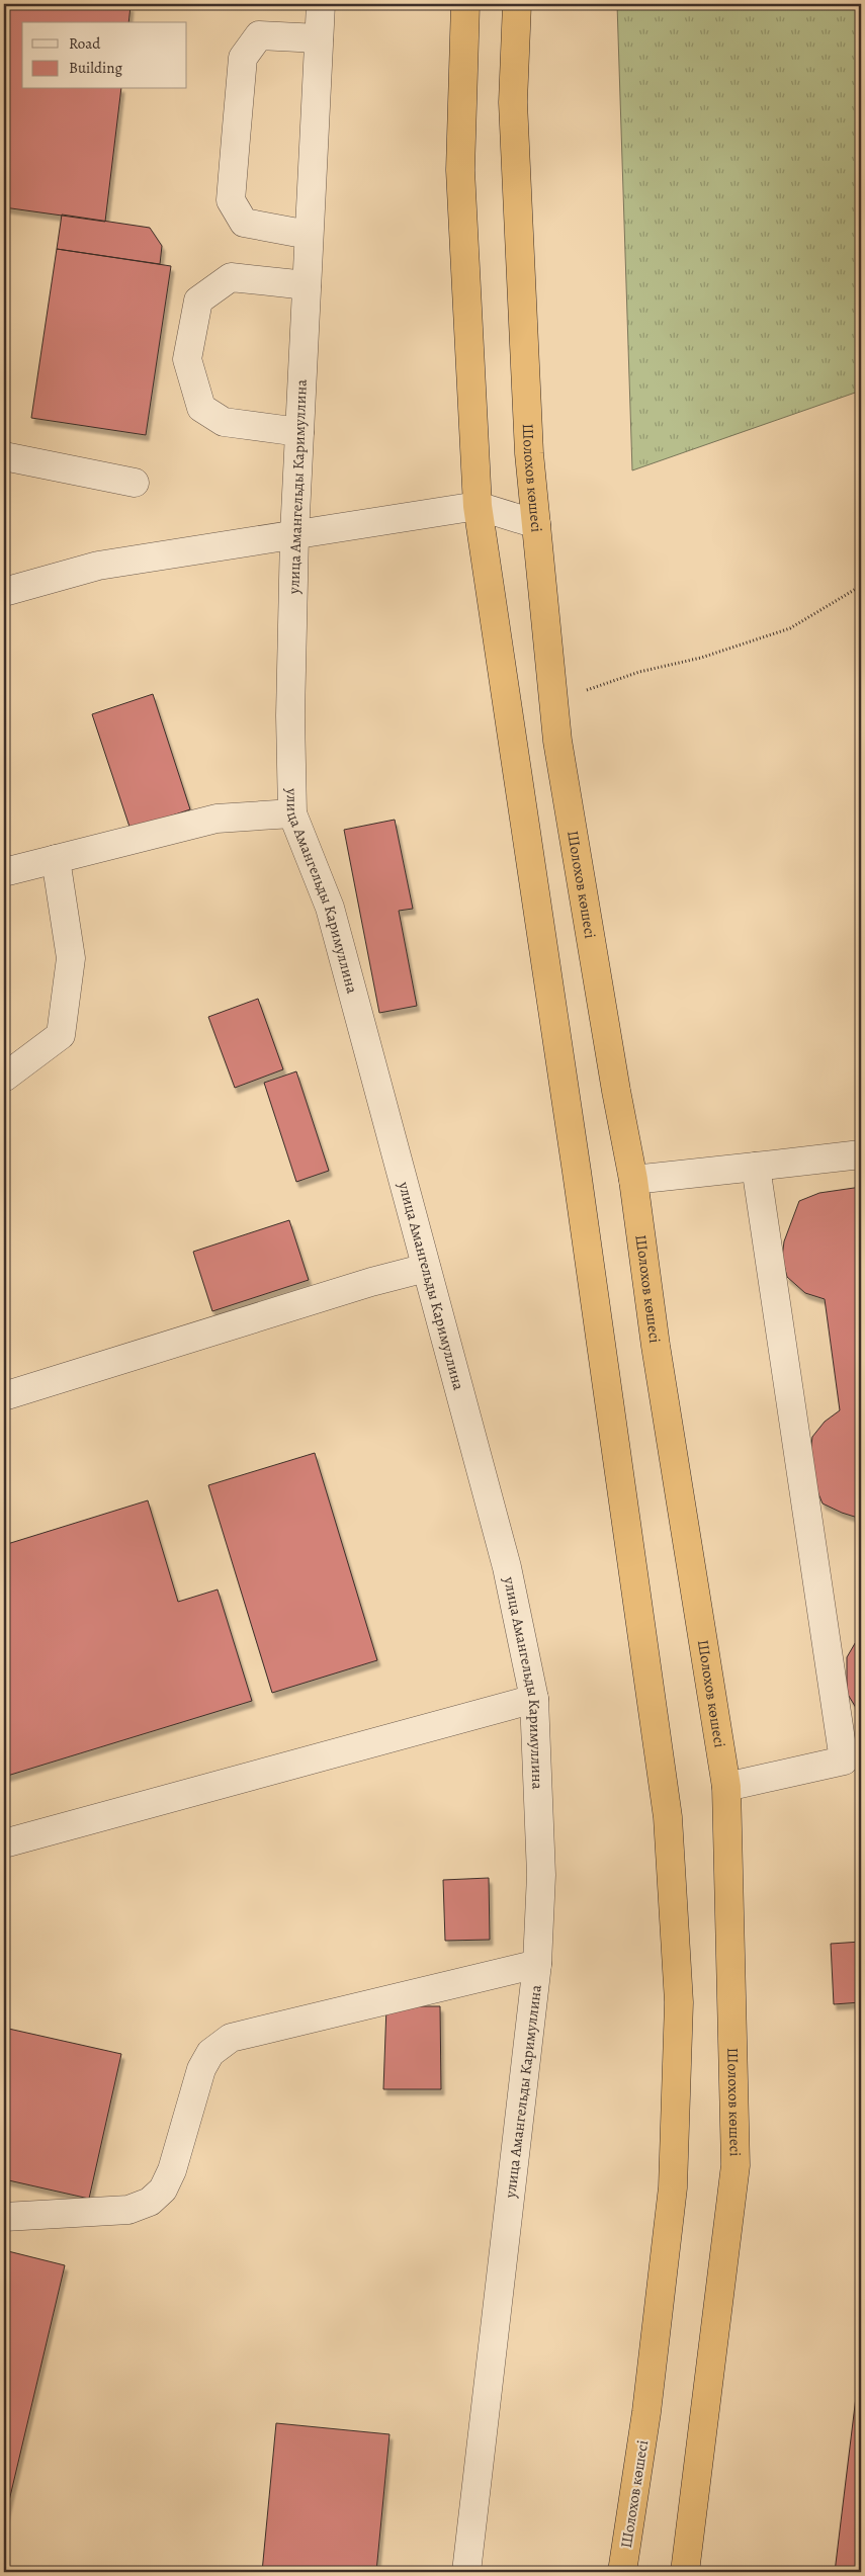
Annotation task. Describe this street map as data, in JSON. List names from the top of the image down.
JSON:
{
  "streets": {
    "highway": ["Шолохов көшесі"],
    "street": ["улица Амангельды Каримуллина"]
  },
  "legend": ["Road", "Building"]
}
